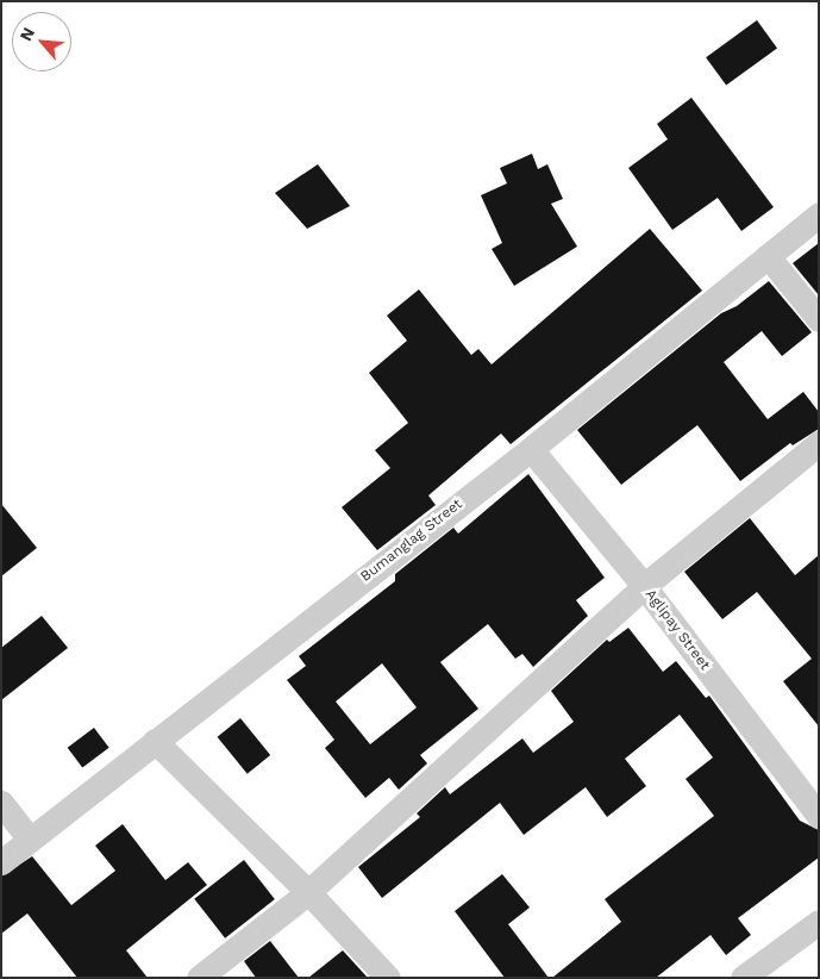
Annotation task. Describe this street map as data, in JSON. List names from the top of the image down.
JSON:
{
  "streets": {
    "street": ["Bumanglag Street", "Aglipay Street"]
  },
  "crossings": [
    ["Bumanglag Street", "Aglipay Street"]
  ],
  "north": "top left"
}
